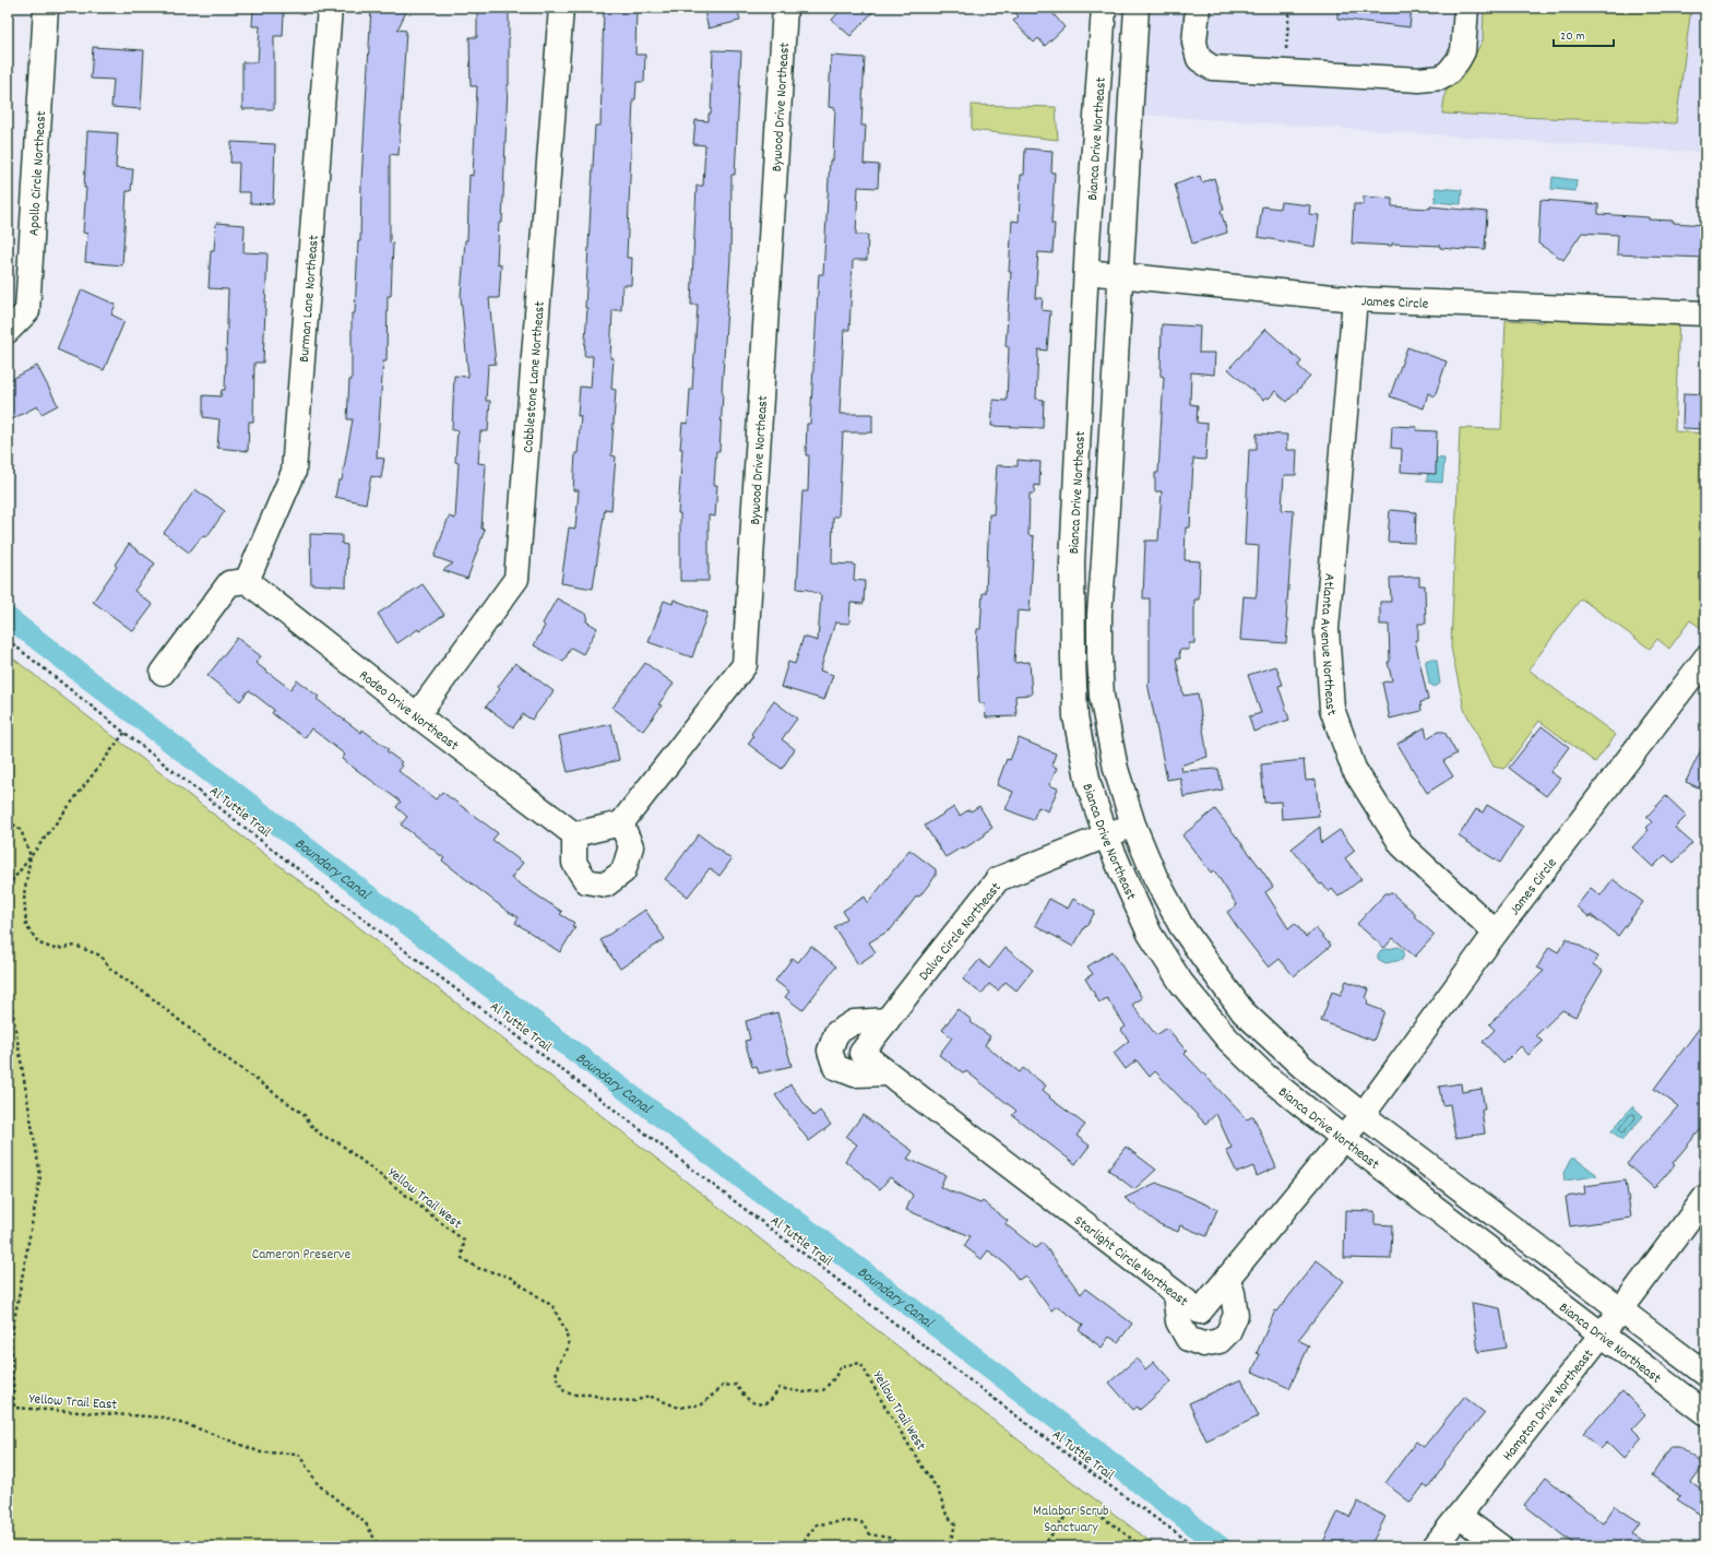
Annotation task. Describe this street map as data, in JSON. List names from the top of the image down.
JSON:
{
  "streets": {
    "street": [
      "Bywood Drive Northeast",
      "Bianca Drive Northeast",
      "Apollo Circle Northeast",
      "Burman Lane Northeast",
      "James Circle",
      "Cobblestone Lane Northeast",
      "Atlanta Avenue Northeast",
      "Rodeo Drive Northeast",
      "Dalva Circle Northeast",
      "Starlight Circle Northeast",
      "Hampton Drive Northeast"
    ],
    "path": ["Al Tuttle Trail", "Yellow Trail West", "Yellow Trail East"]
  },
  "crossings": [
    ["Bywood Drive Northeast", "Rodeo Drive Northeast"],
    ["Bianca Drive Northeast", "James Circle"],
    ["Bianca Drive Northeast", "Dalva Circle Northeast"],
    ["Bianca Drive Northeast", "Starlight Circle Northeast"],
    ["Bianca Drive Northeast", "Hampton Drive Northeast"],
    ["Burman Lane Northeast", "Rodeo Drive Northeast"],
    ["James Circle", "Atlanta Avenue Northeast"],
    ["James Circle", "Starlight Circle Northeast"],
    ["Cobblestone Lane Northeast", "Rodeo Drive Northeast"],
    ["Dalva Circle Northeast", "Starlight Circle Northeast"]
  ],
  "water": ["Boundary Canal"],
  "parks": ["Cameron Preserve", "Malabar Scrub Sanctuary"],
  "scale_bar": "20 m"
}
